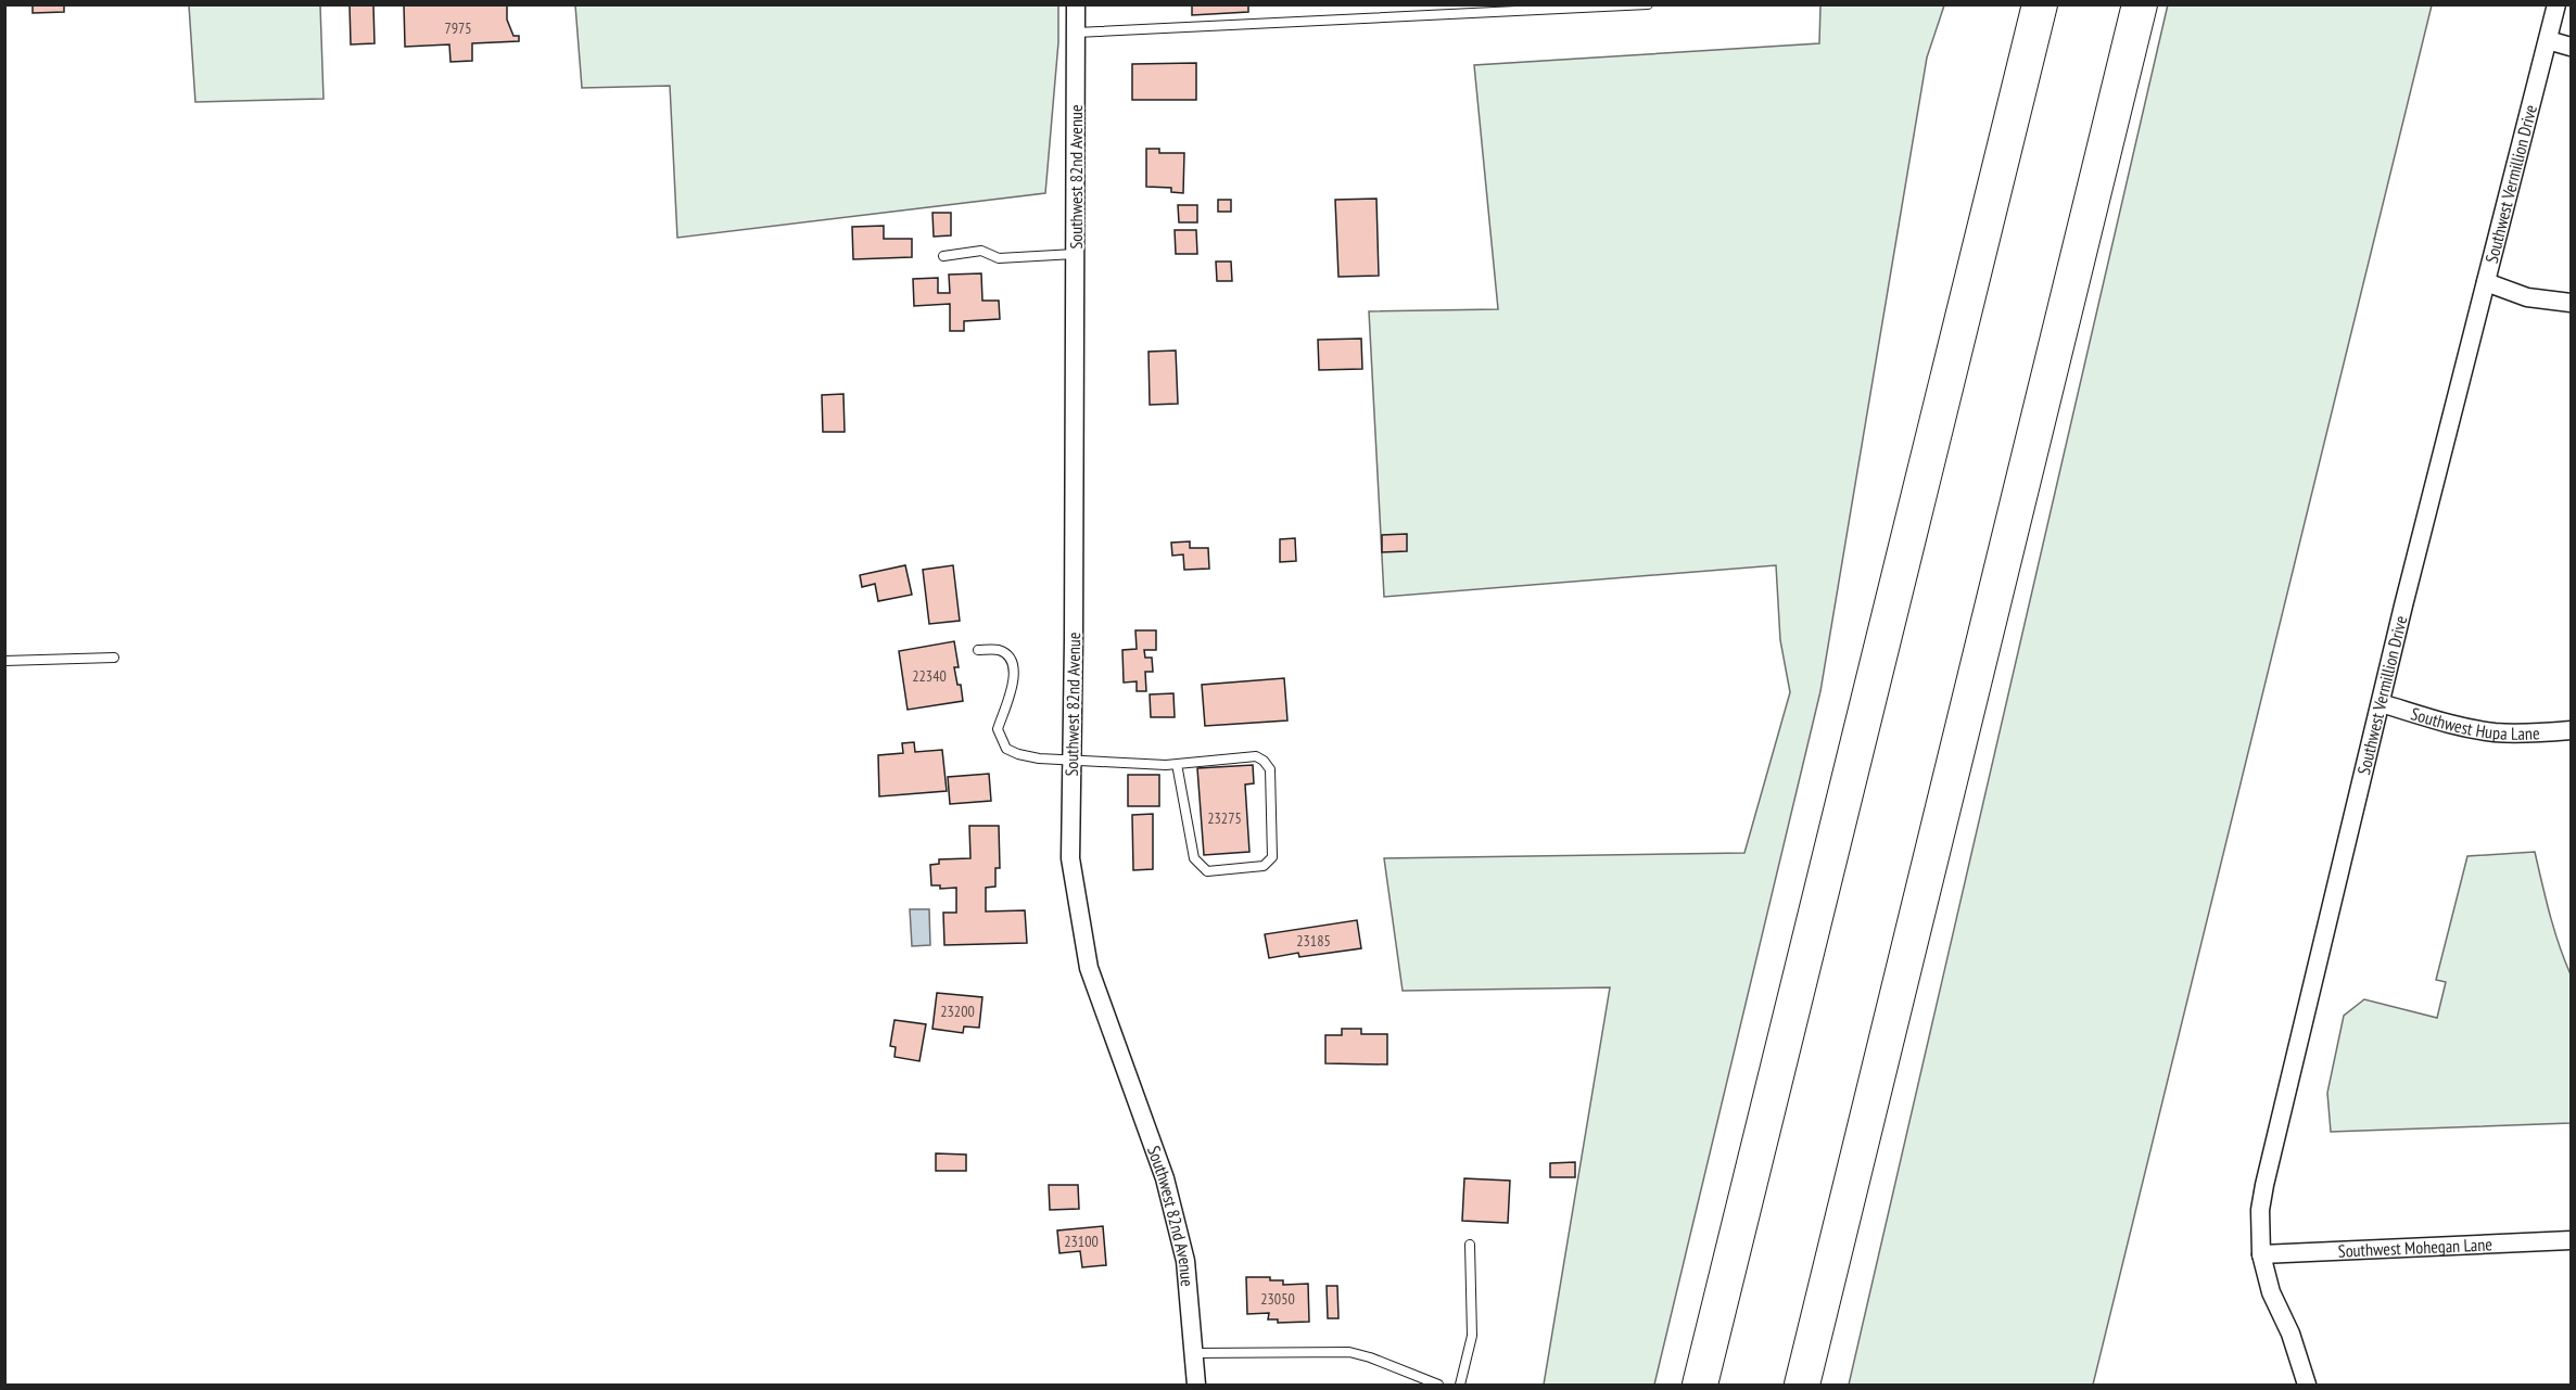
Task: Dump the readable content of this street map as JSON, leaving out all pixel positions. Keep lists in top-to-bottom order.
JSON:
{
  "streets": {
    "street": [
      "Southwest 82nd Avenue",
      "Southwest Vermillion Drive",
      "Southwest Hupa Lane",
      "Southwest Mohegan Lane"
    ]
  },
  "crossings": [
    ["Southwest Vermillion Drive", "Southwest Hupa Lane"],
    ["Southwest Vermillion Drive", "Southwest Mohegan Lane"]
  ],
  "house_numbers": [
    "7975",
    "22340",
    "23275",
    "23185",
    "23200",
    "23100",
    "23050"
  ]
}
